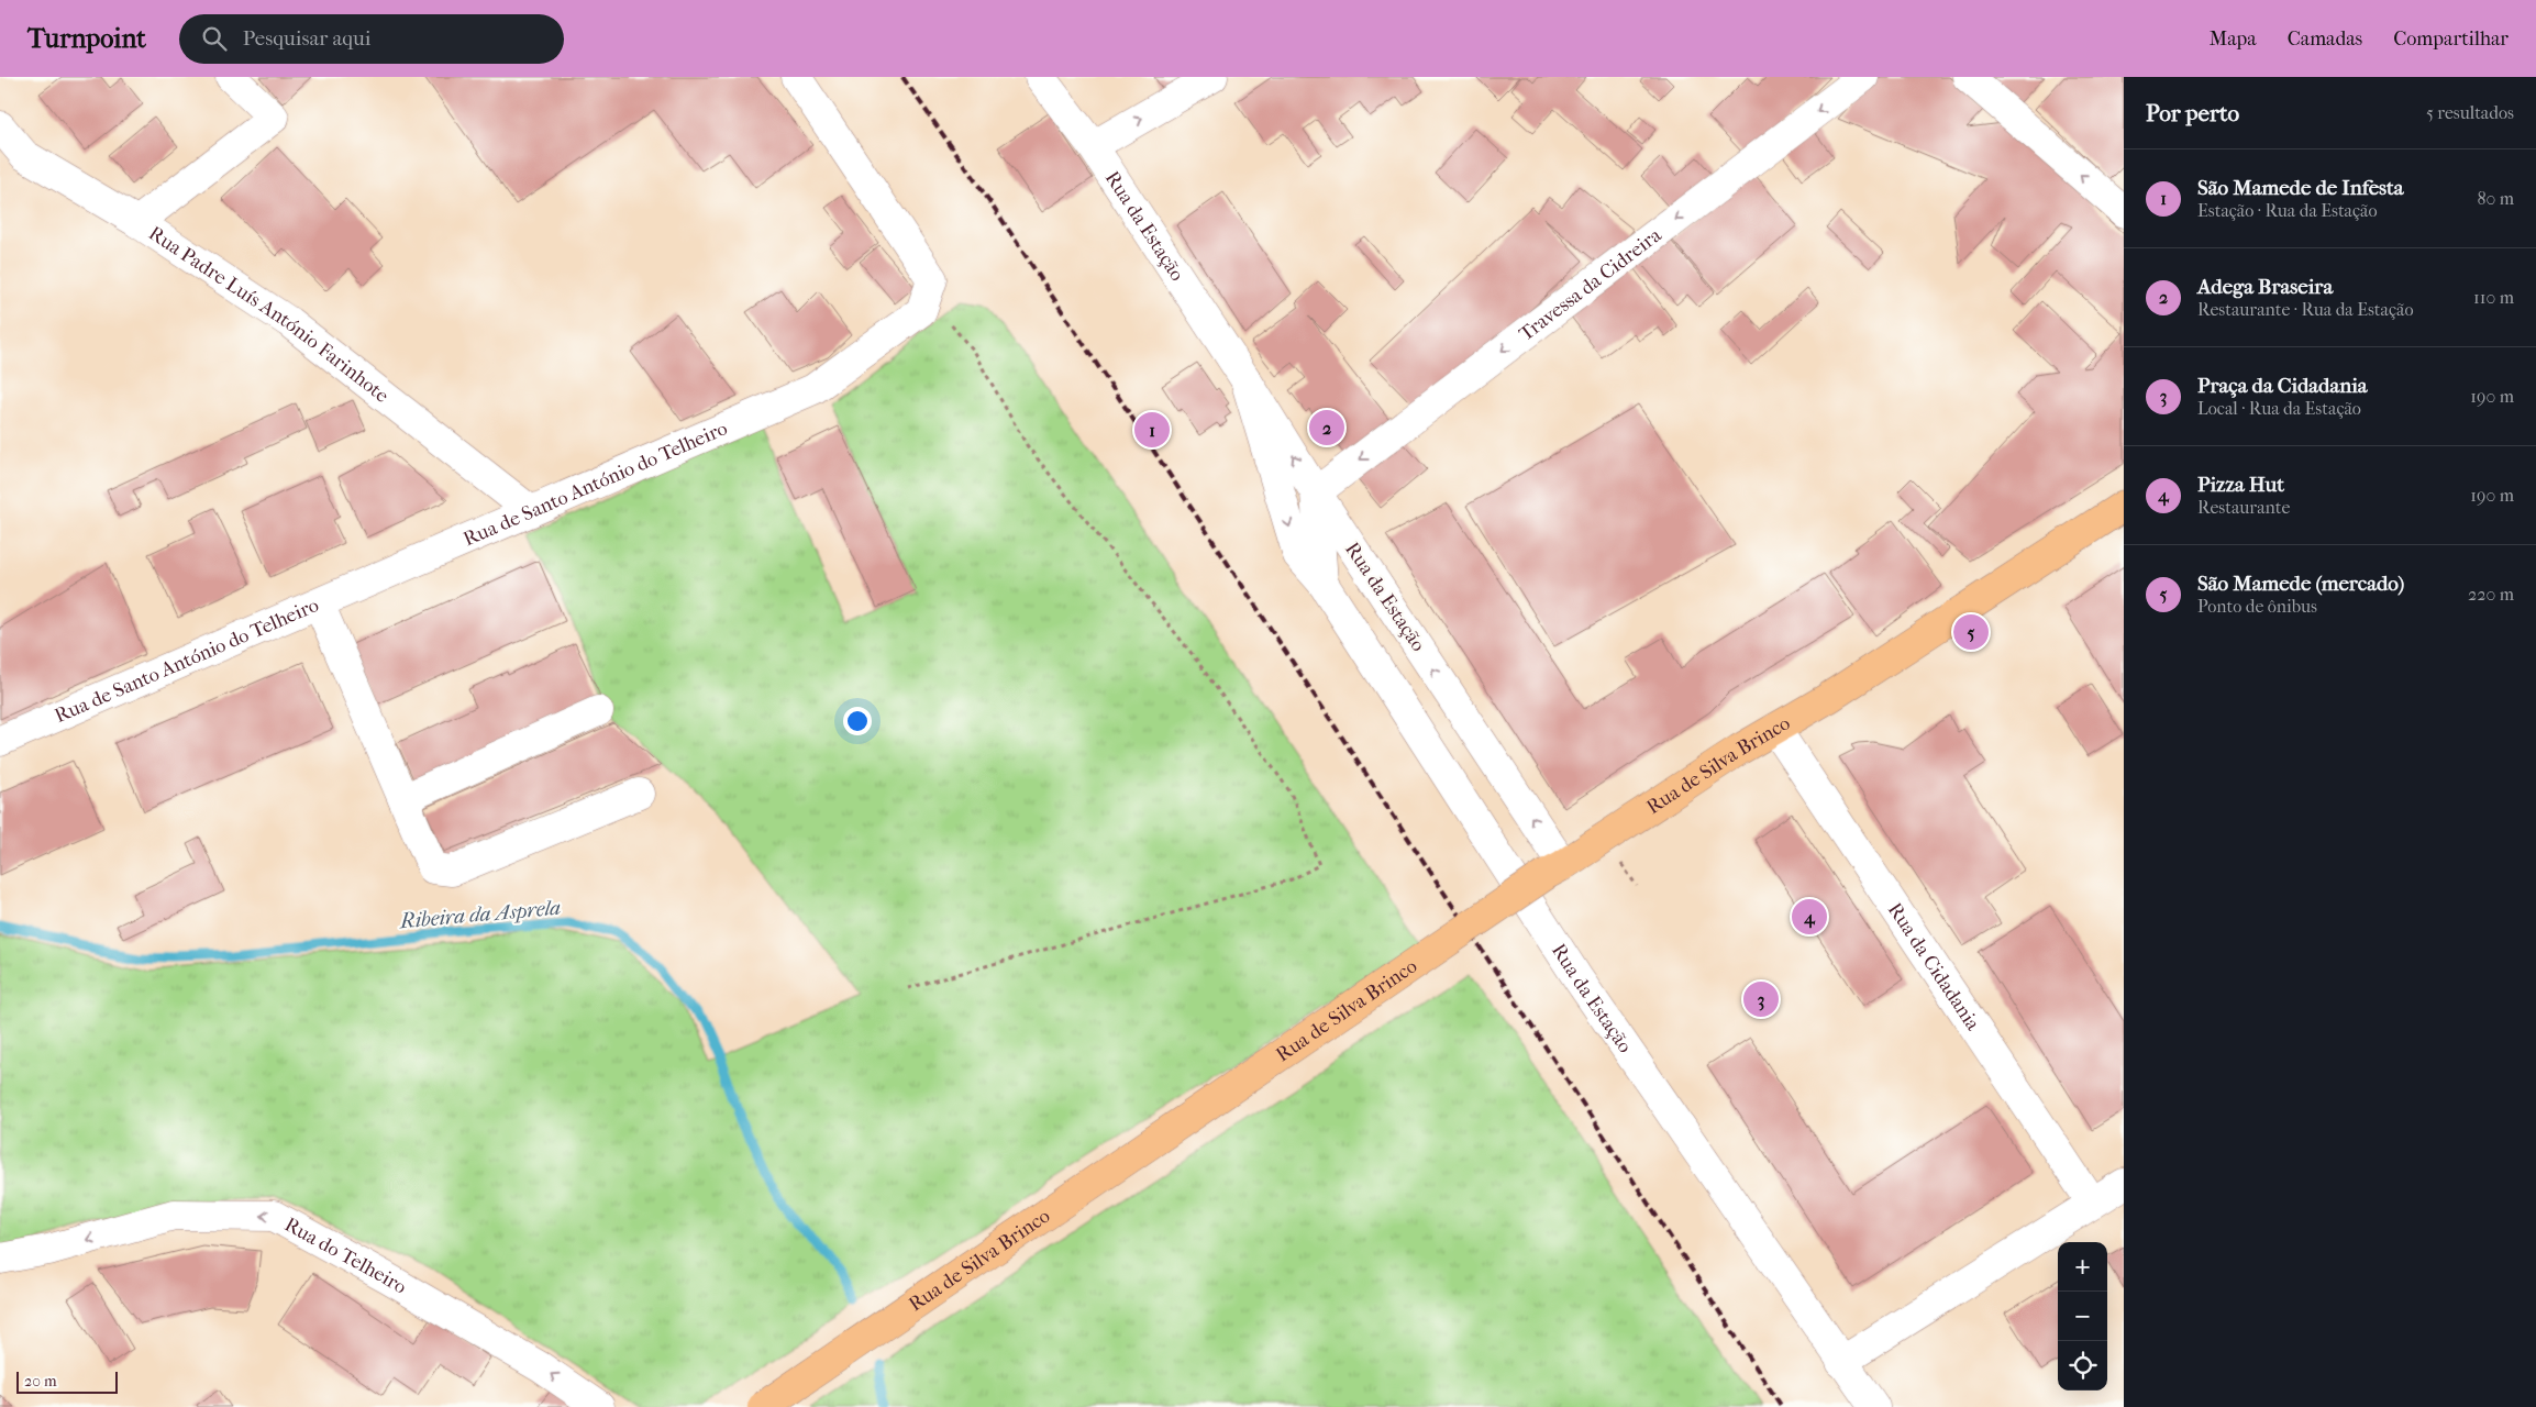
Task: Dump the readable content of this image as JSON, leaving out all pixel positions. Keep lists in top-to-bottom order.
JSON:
{
  "streets": {
    "main road": ["Rua de Silva Brinco"],
    "street": [
      "Rua da Estação",
      "Travessa da Cidreira",
      "Rua Padre Luís António Farinhote",
      "Rua de Santo António do Telheiro",
      "Rua da Cidadania",
      "Rua do Telheiro"
    ]
  },
  "crossings": [
    ["Rua da Estação", "Travessa da Cidreira"],
    ["Rua da Estação", "Rua de Silva Brinco"],
    ["Rua Padre Luís António Farinhote", "Rua de Santo António do Telheiro"],
    ["Rua de Silva Brinco", "Rua da Cidadania"]
  ],
  "one_way": ["Travessa da Cidreira", "Rua do Telheiro"],
  "water": ["Ribeira da Asprela"],
  "scale_bar": "20 m",
  "page": {
    "header": "Turnpoint",
    "search": "Pesquisar aqui",
    "nav": ["Mapa", "Camadas", "Compartilhar"],
    "heading": ["Por perto", "5 resultados"],
    "list": [
      {
        "mark": "1",
        "name": "São Mamede de Infesta",
        "note": "Estação · Rua da Estação",
        "value": "80 m"
      },
      {
        "mark": "2",
        "name": "Adega Braseira",
        "note": "Restaurante · Rua da Estação",
        "value": "110 m"
      },
      {
        "mark": "3",
        "name": "Praça da Cidadania",
        "note": "Local · Rua da Estação",
        "value": "190 m"
      },
      {
        "mark": "4",
        "name": "Pizza Hut",
        "note": "Restaurante",
        "value": "190 m"
      },
      {
        "mark": "5",
        "name": "São Mamede (mercado)",
        "note": "Ponto de ônibus",
        "value": "220 m"
      }
    ],
    "pins": [
      "2",
      "1",
      "5",
      "4",
      "3"
    ],
    "map_buttons": ["+", "−"],
    "scale": "20 m"
  }
}
